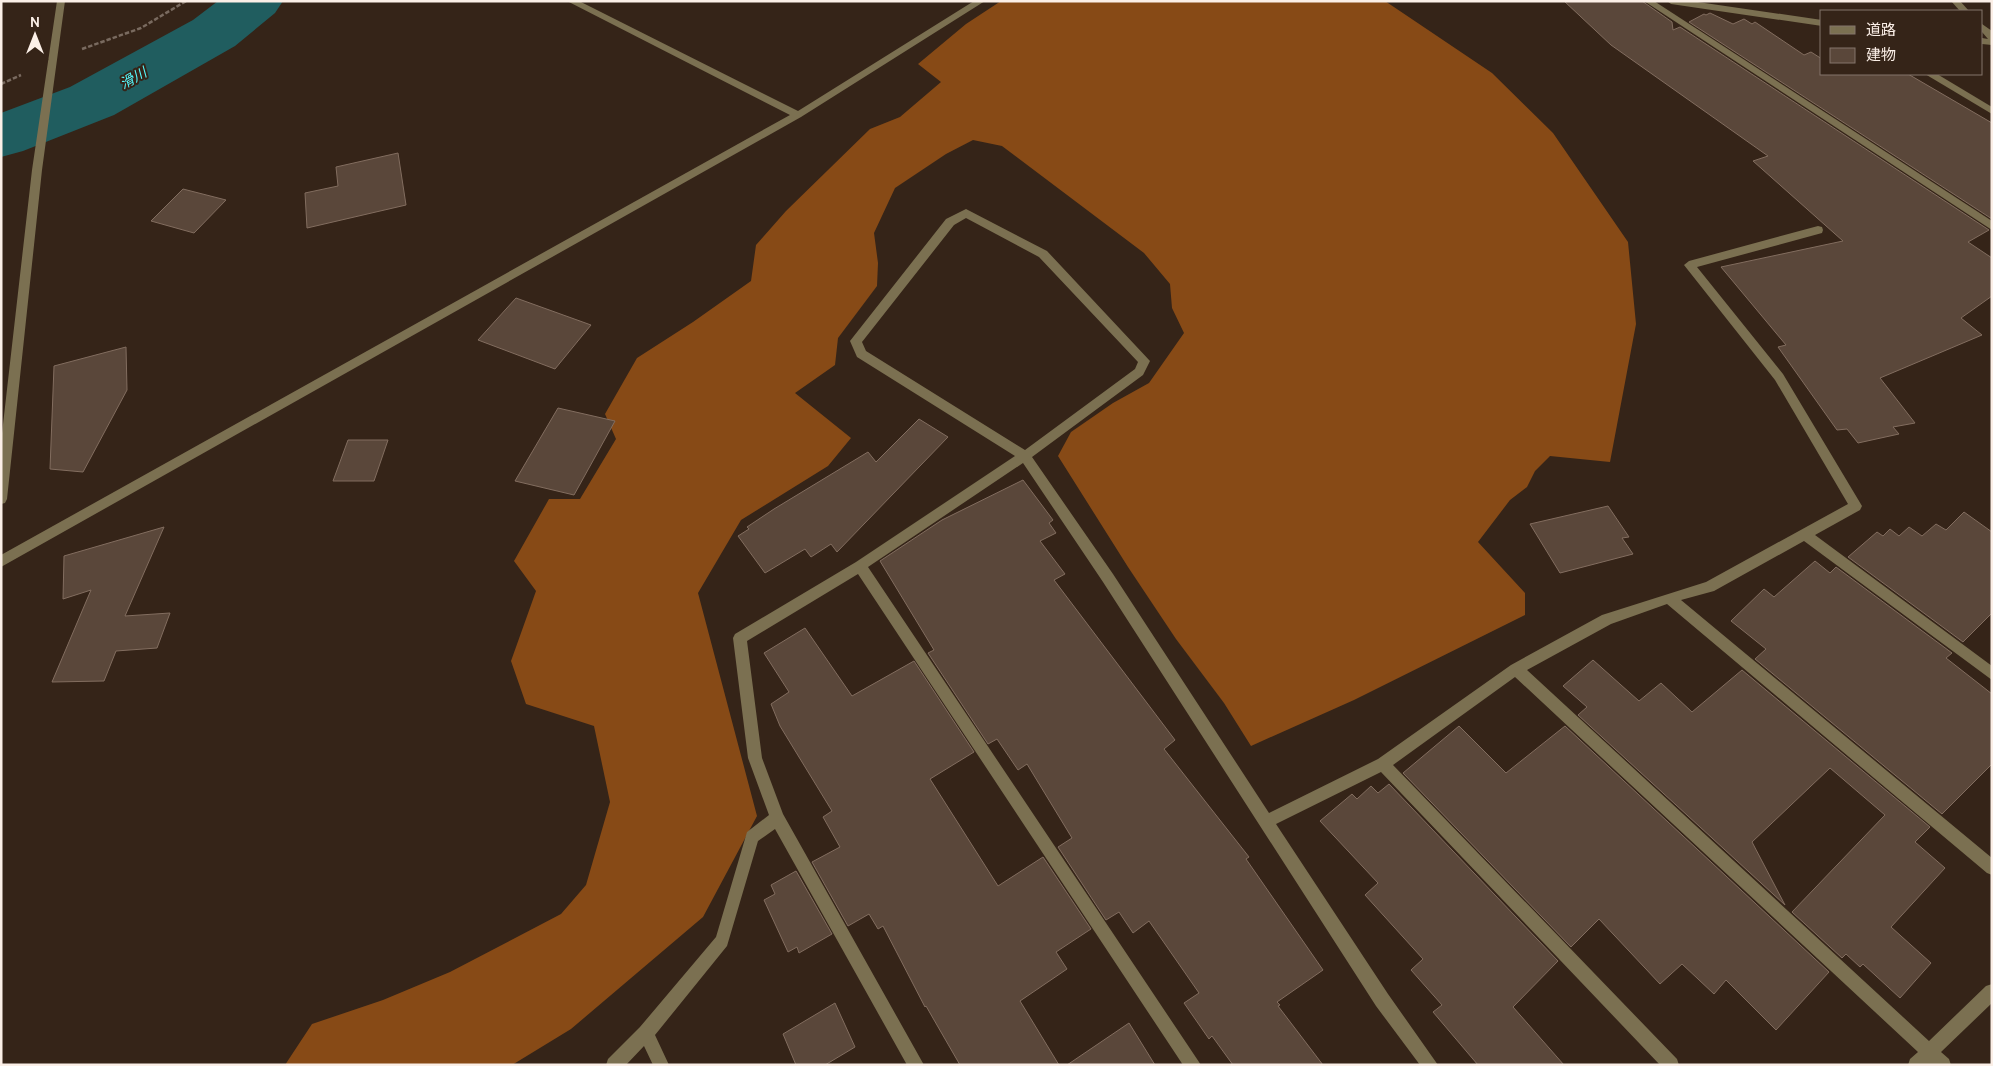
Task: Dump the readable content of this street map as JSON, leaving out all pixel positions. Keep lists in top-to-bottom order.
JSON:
{
  "water": ["滑川"],
  "legend": ["道路", "建物"],
  "north": "top"
}
